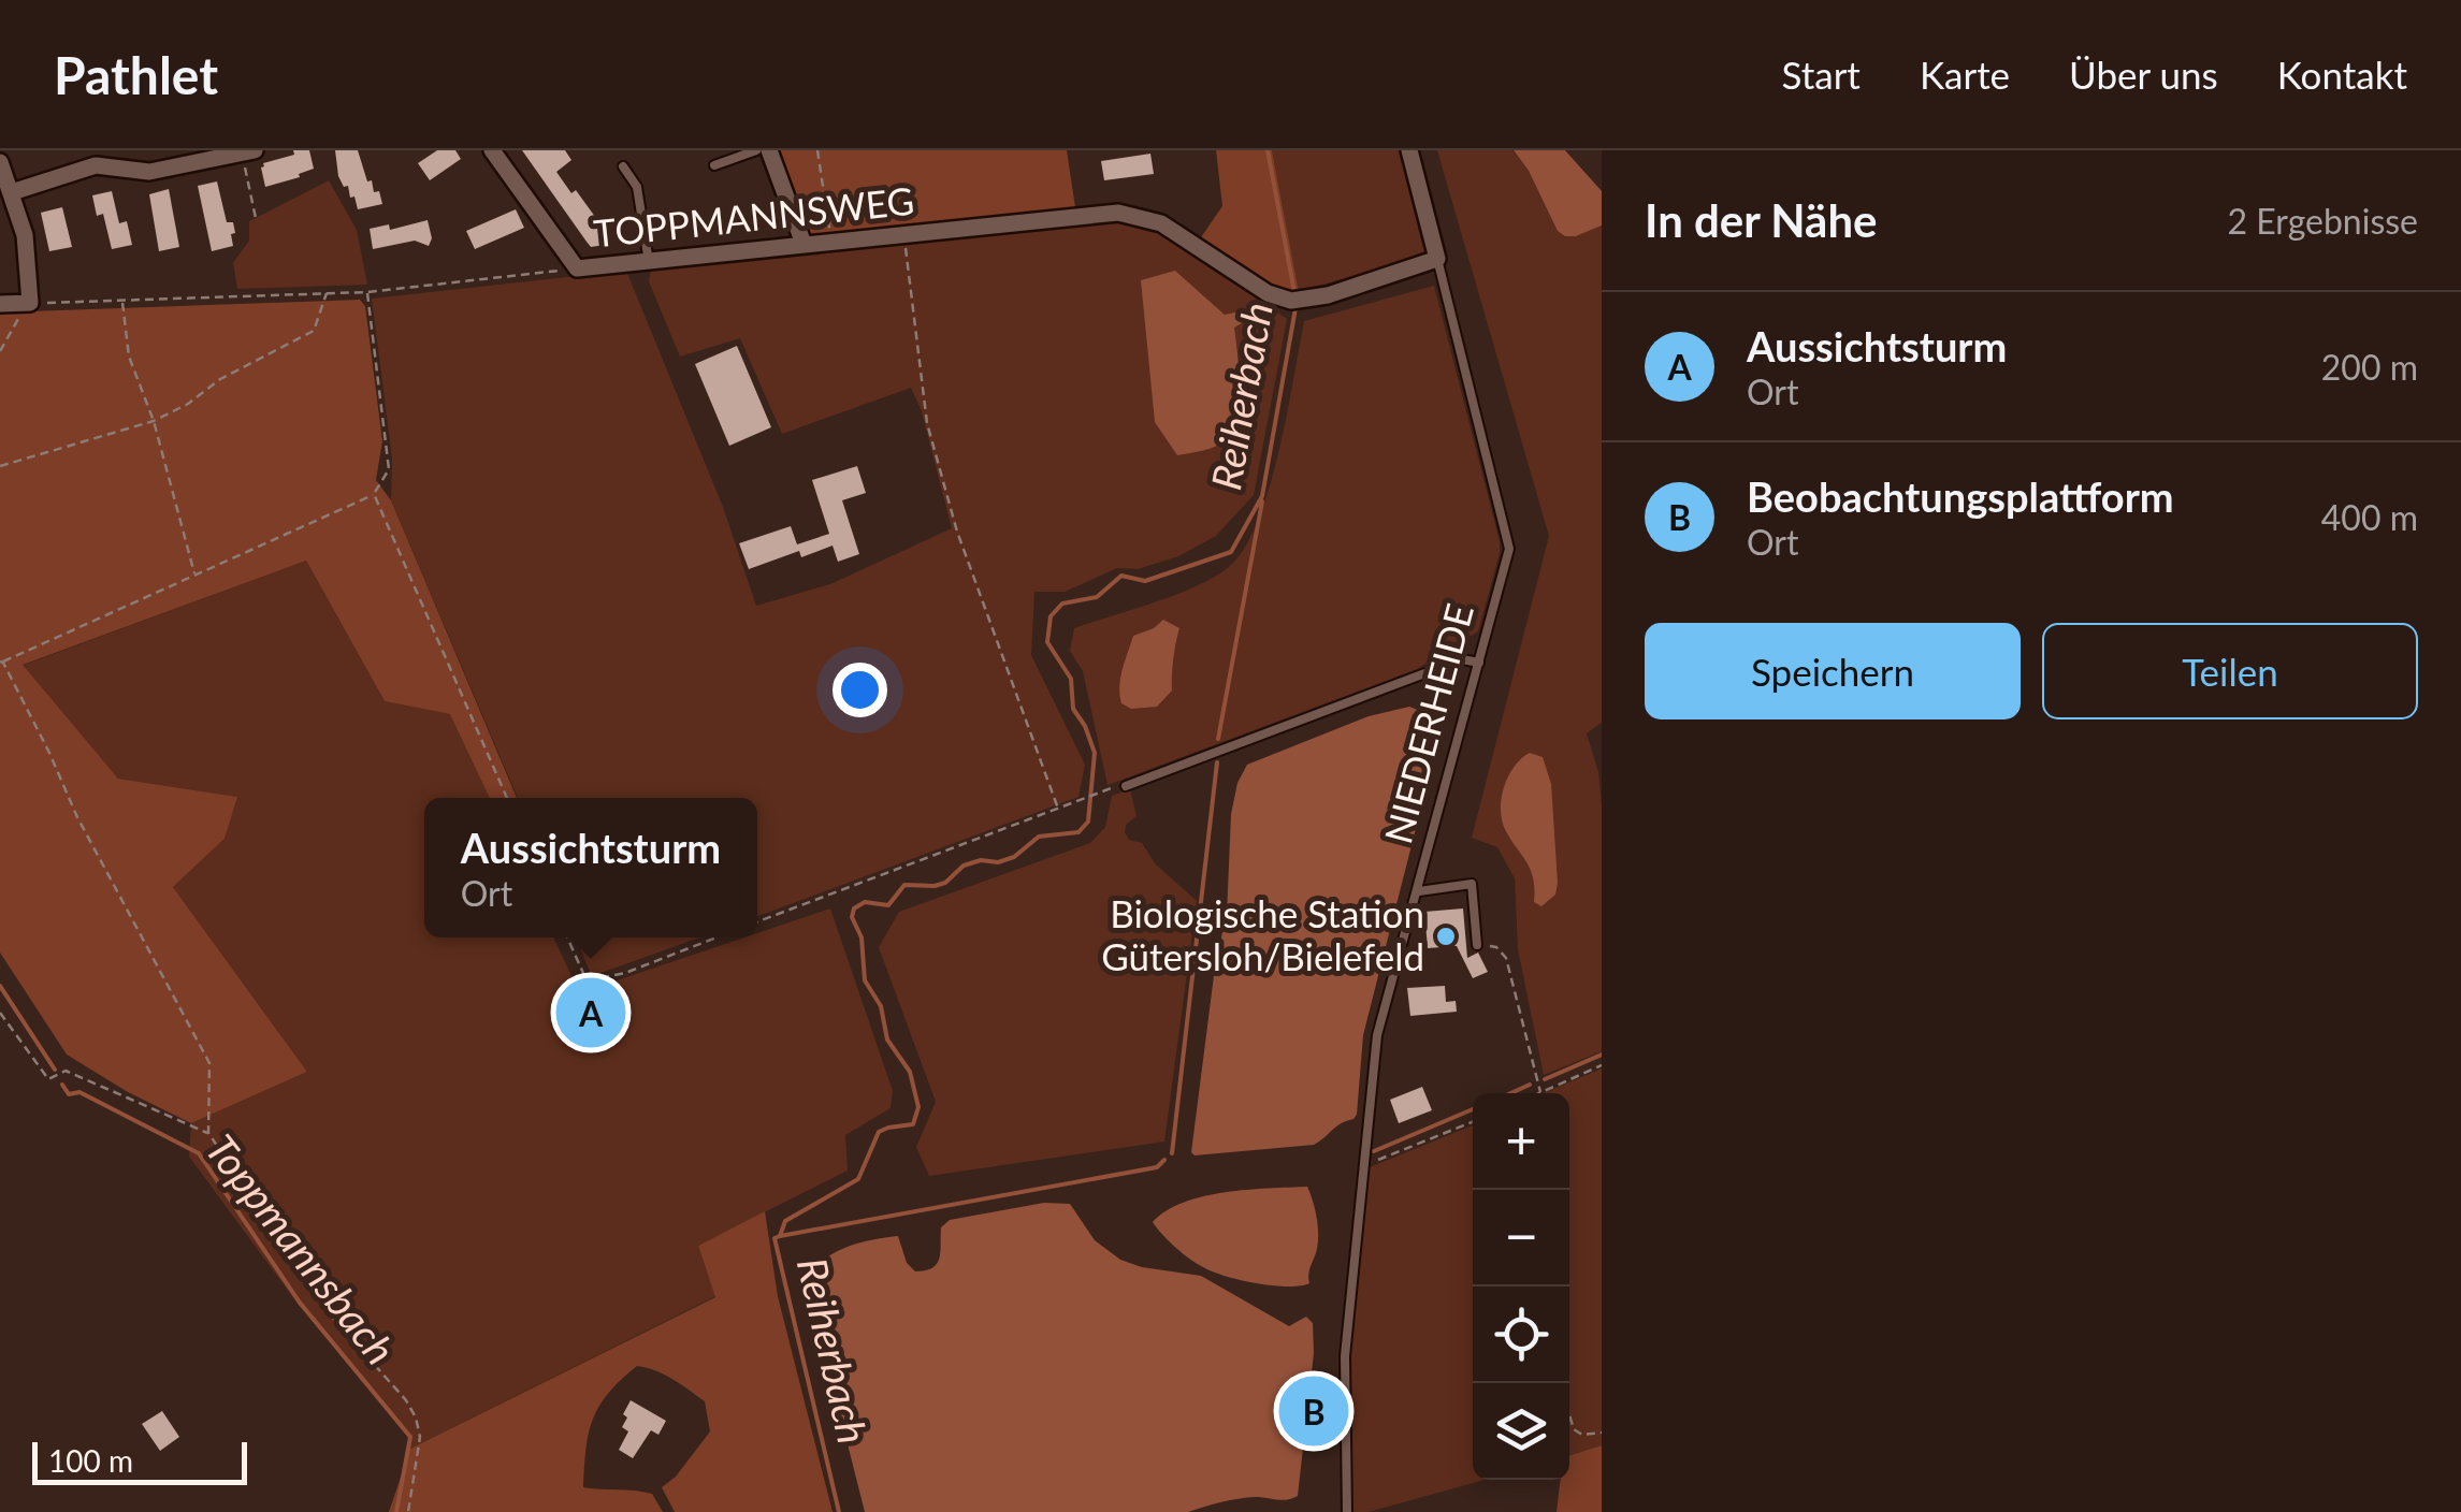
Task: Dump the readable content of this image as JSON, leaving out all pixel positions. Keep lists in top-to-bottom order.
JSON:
{
  "streets": {
    "street": ["TOPPMANNSWEG", "NIEDERHEIDE"]
  },
  "crossings": [
    ["TOPPMANNSWEG", "NIEDERHEIDE"]
  ],
  "water": ["Reiherbach", "Toppmannsbach"],
  "places": ["Biologische Station Gütersloh/Bielefeld"],
  "scale_bar": "100 m",
  "page": {
    "header": "Pathlet",
    "nav": [
      "Start",
      "Karte",
      "Über uns",
      "Kontakt"
    ],
    "heading": ["In der Nähe", "2 Ergebnisse"],
    "list": [
      {
        "mark": "A",
        "name": "Aussichtsturm",
        "note": "Ort",
        "value": "200 m"
      },
      {
        "mark": "B",
        "name": "Beobachtungsplattform",
        "note": "Ort",
        "value": "400 m"
      }
    ],
    "buttons": ["Speichern", "Teilen"],
    "popup": ["Aussichtsturm", "Ort"],
    "pins": ["A", "B"],
    "map_buttons": ["+", "−"],
    "scale": "100 m"
  }
}
